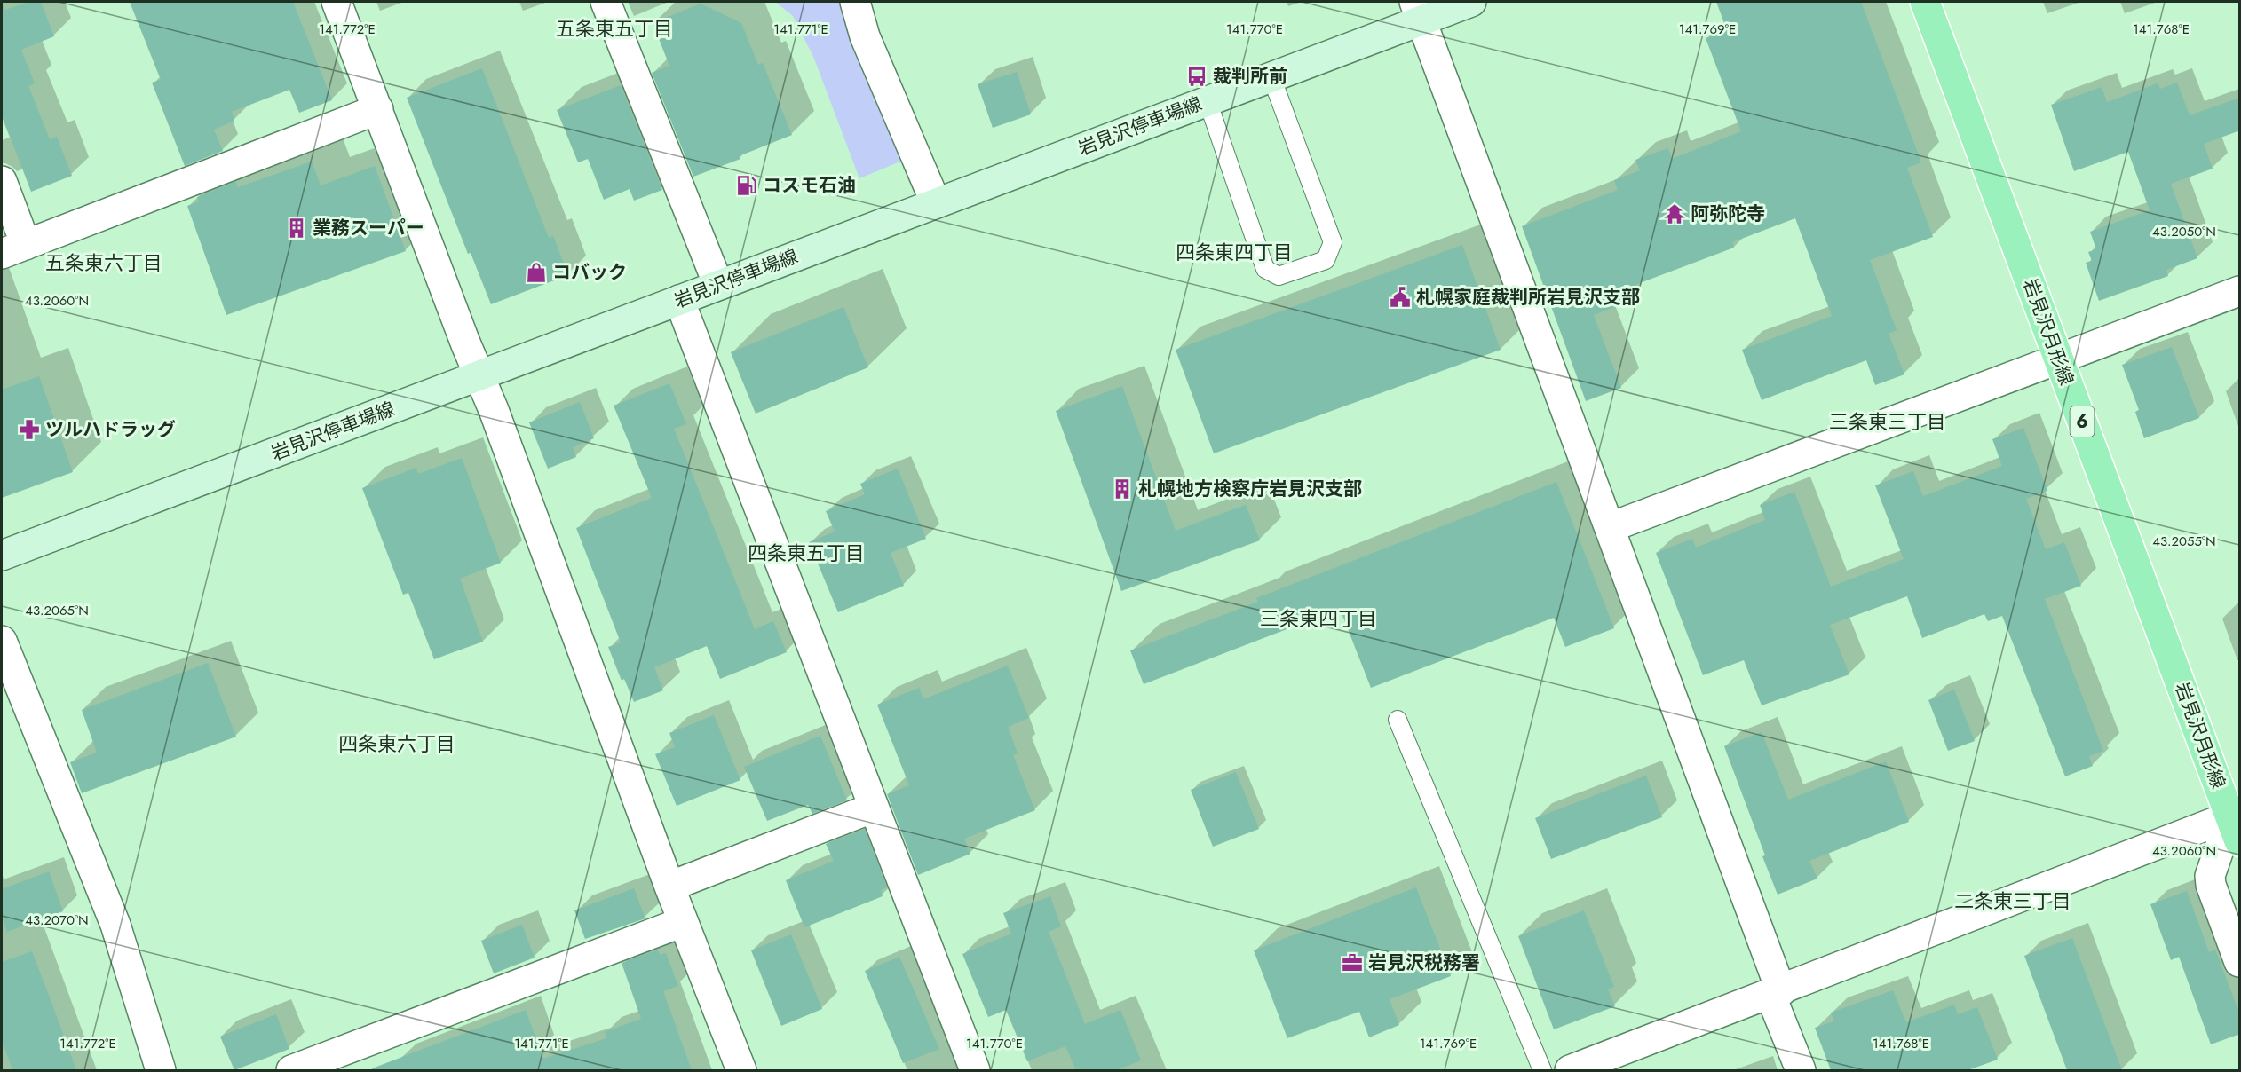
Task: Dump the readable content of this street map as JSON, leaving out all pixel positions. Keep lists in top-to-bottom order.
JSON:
{
  "streets": {
    "main road": ["岩見沢停車場線", "岩見沢月形線", "6"]
  },
  "districts": [
    "五条東五丁目",
    "四条東四丁目",
    "五条東六丁目",
    "三条東三丁目",
    "四条東五丁目",
    "三条東四丁目",
    "四条東六丁目",
    "二条東三丁目"
  ],
  "places": {
    "bus stop": ["裁判所前"],
    "fuel station": ["コスモ石油"],
    "temple": ["阿弥陀寺"],
    "building": ["業務スーパー", "札幌地方検察庁岩見沢支部"],
    "shop": ["コバック"],
    "public building": ["札幌家庭裁判所岩見沢支部"],
    "pharmacy": ["ツルハドラッグ"],
    "office": ["岩見沢税務署"]
  },
  "coordinates": [
    "141.772°E",
    "141.771°E",
    "141.770°E",
    "141.769°E",
    "141.768°E",
    "43.2050°N",
    "43.2060°N",
    "43.2055°N",
    "43.2065°N",
    "43.2070°N"
  ]
}
